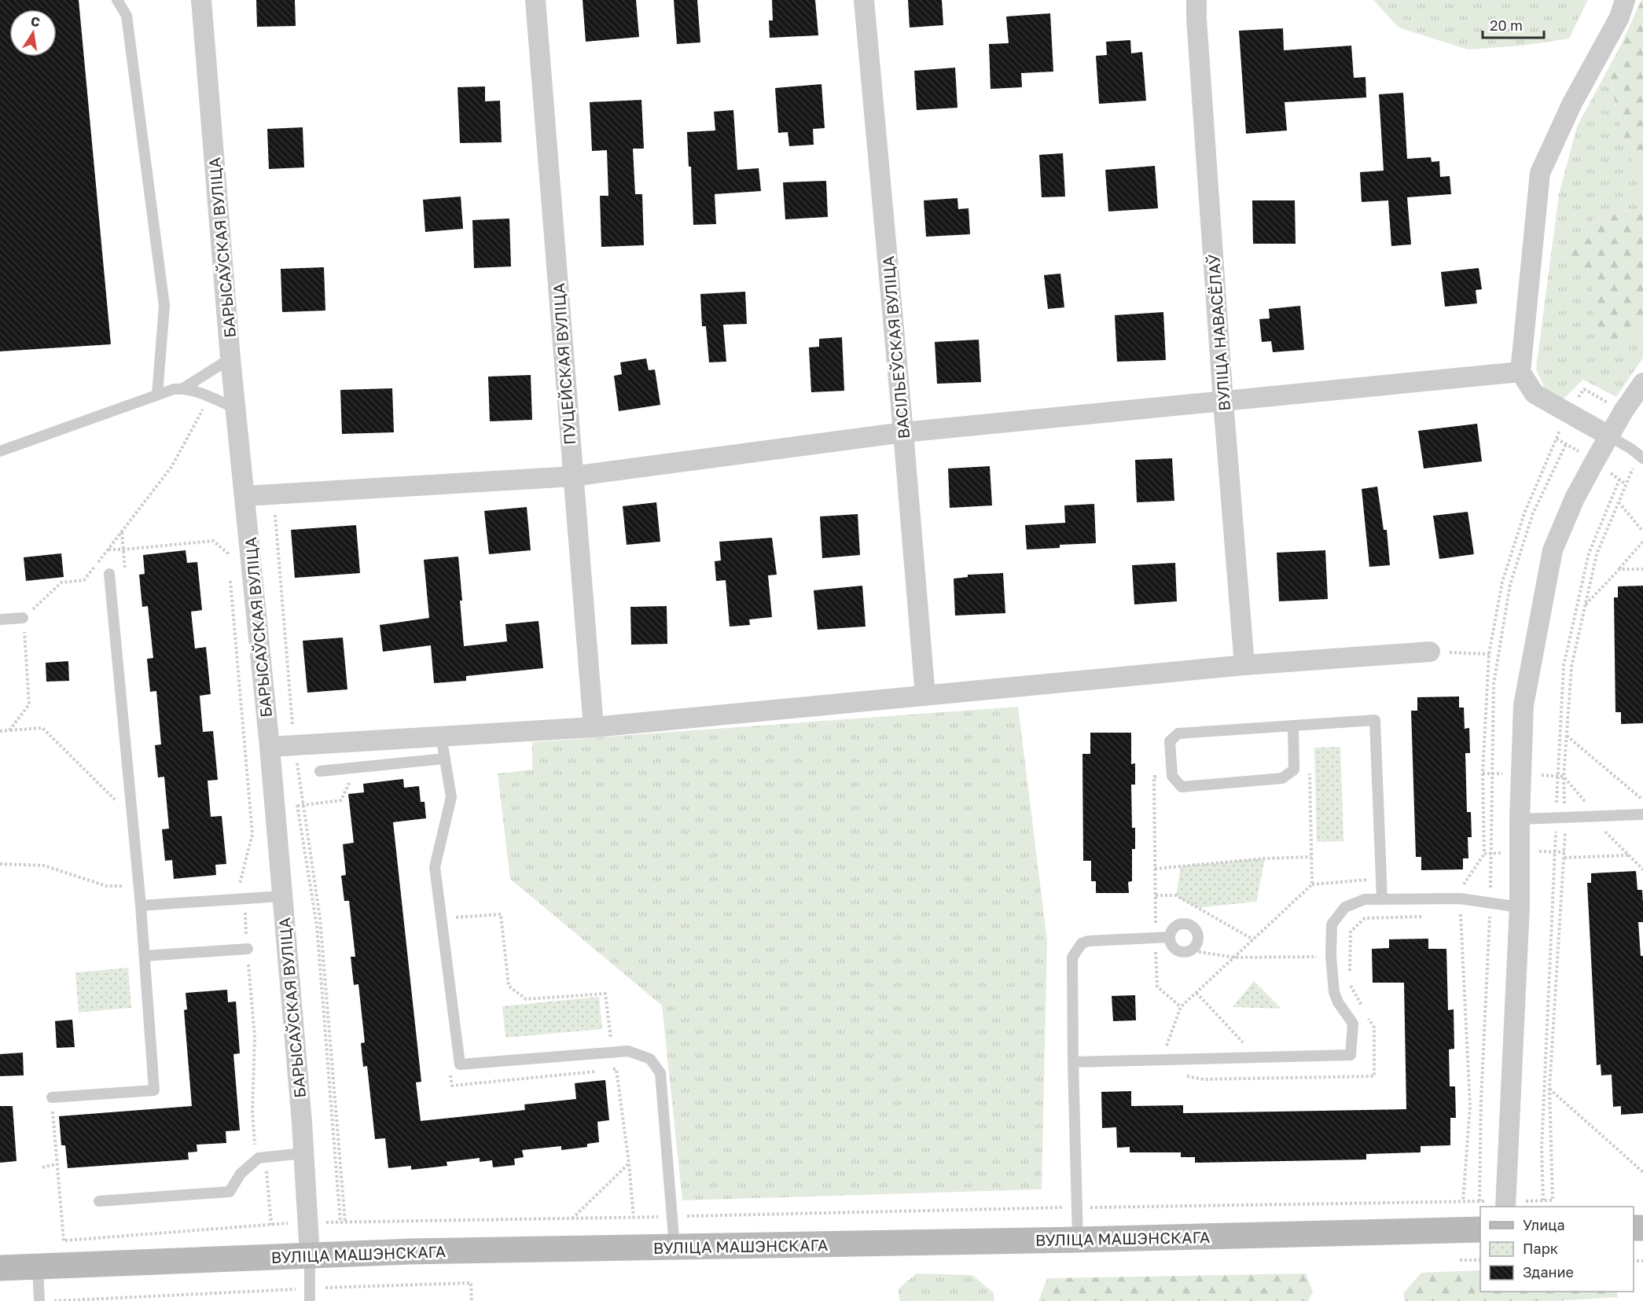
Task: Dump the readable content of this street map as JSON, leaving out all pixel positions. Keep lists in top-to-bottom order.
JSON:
{
  "streets": {
    "main road": ["ВУЛІЦА МАШЭНСКАГА"],
    "street": [
      "БАРЫСАЎСКАЯ ВУЛІЦА",
      "ВУЛІЦА НАВАСЁЛАЎ",
      "ВАСІЛЬЕЎСКАЯ ВУЛІЦА",
      "ПУЦЕЙСКАЯ ВУЛІЦА"
    ]
  },
  "crossings": [
    ["БАРЫСАЎСКАЯ ВУЛІЦА", "ВУЛІЦА МАШЭНСКАГА"]
  ],
  "legend": ["Улица", "Парк", "Здание"],
  "scale_bar": "20 m",
  "north": "top"
}
